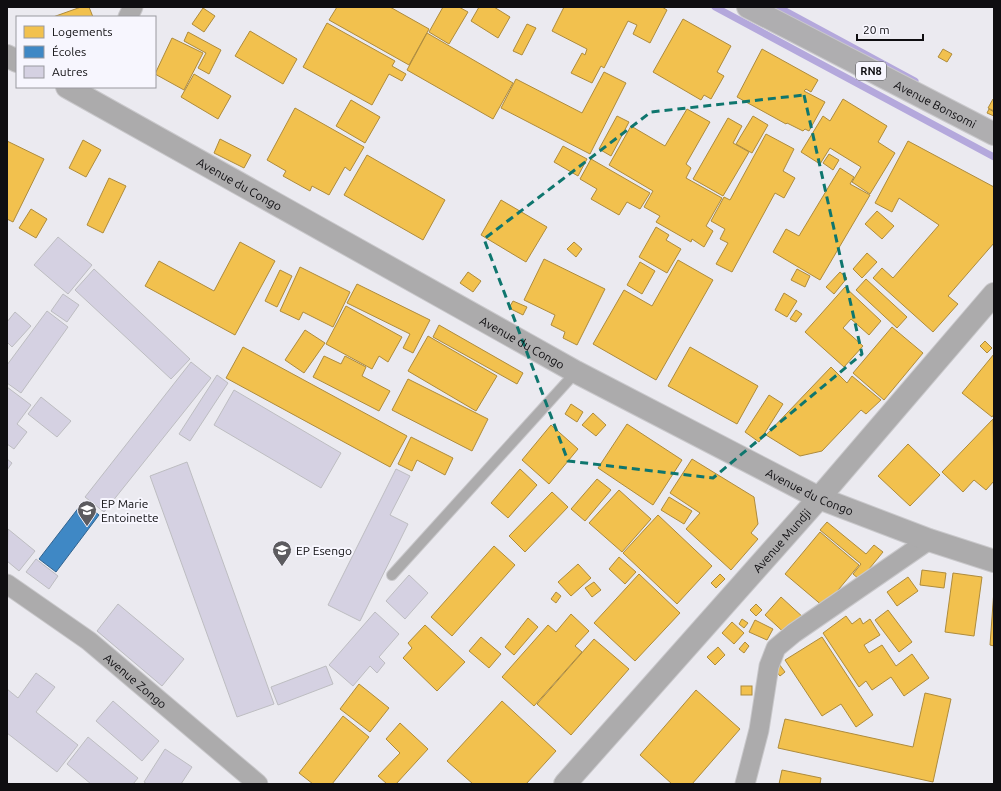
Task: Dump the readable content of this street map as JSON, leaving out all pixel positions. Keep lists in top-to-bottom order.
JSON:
{
  "streets": {
    "main road": ["RN8", "Avenue Bonsomi"],
    "street": ["Avenue du Congo", "Avenue Mundji", "Avenue Zongo"]
  },
  "crossings": [
    ["Avenue du Congo", "Avenue Mundji"]
  ],
  "places": {
    "school or university": ["EP Marie Entoinette", "EP Esengo"]
  },
  "legend": ["Logements", "Écoles", "Autres"],
  "scale_bar": "20 m"
}
